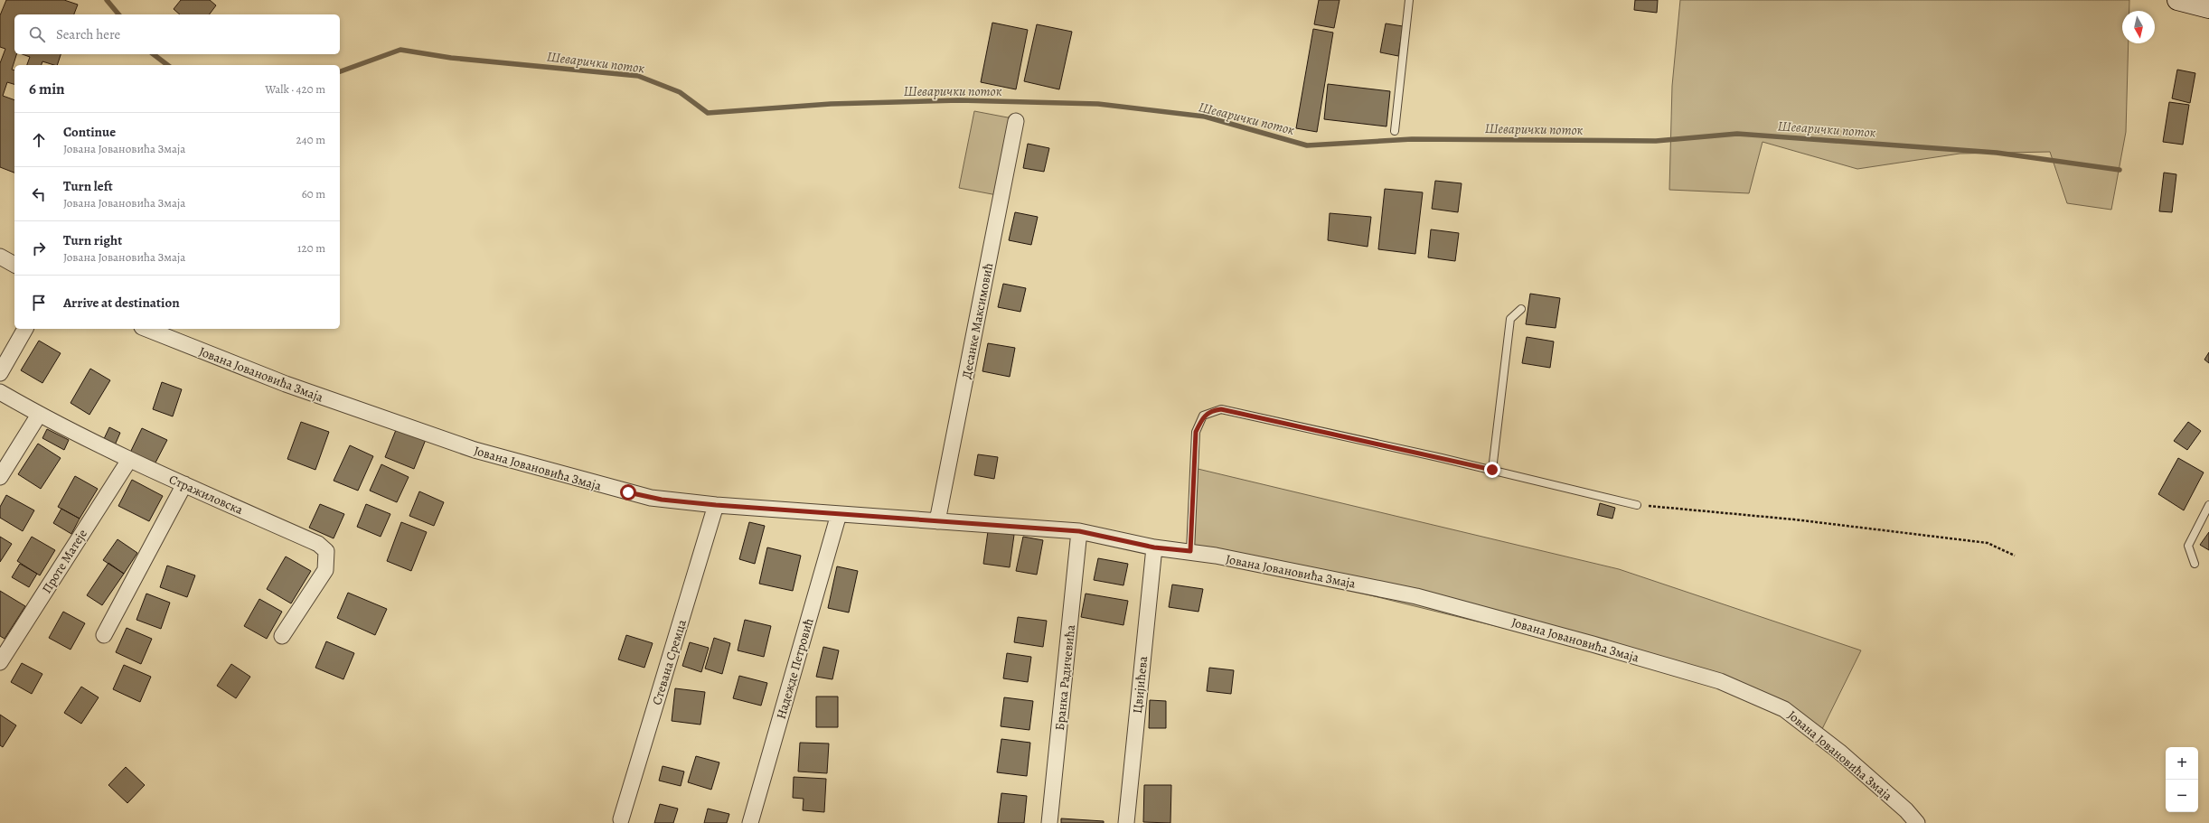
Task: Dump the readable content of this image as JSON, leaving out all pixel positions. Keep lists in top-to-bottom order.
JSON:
{
  "streets": {
    "street": [
      "Десанке Максимовић",
      "Јована Јовановића Змаја",
      "Стражиловска",
      "Проте Матеје",
      "Стевана Сремца",
      "Надежде Петровић",
      "Бранка Радичевића",
      "Цвијићева"
    ]
  },
  "crossings": [
    ["Десанке Максимовић", "Јована Јовановића Змаја"],
    ["Јована Јовановића Змаја", "Стевана Сремца"],
    ["Јована Јовановића Змаја", "Надежде Петровић"],
    ["Јована Јовановића Змаја", "Бранка Радичевића"],
    ["Јована Јовановића Змаја", "Цвијићева"],
    ["Стражиловска", "Проте Матеје"]
  ],
  "water": ["Шеварички поток"],
  "north": "bottom",
  "page": {
    "search": "Search here",
    "heading": ["6 min", "Walk · 420 m"],
    "list": [
      ["Continue", "Јована Јовановића Змаја", "240 m"],
      ["Turn left", "Јована Јовановића Змаја", "60 m"],
      ["Turn right", "Јована Јовановића Змаја", "120 m"],
      "Arrive at destination"
    ],
    "map_buttons": ["+", "−"]
  }
}
